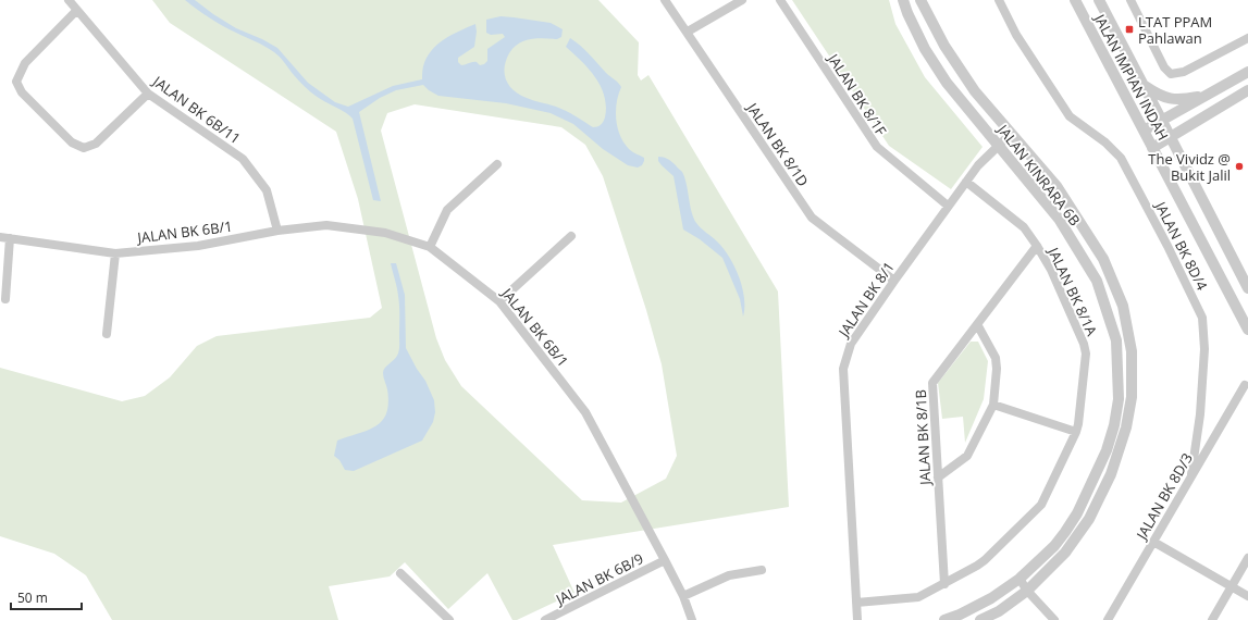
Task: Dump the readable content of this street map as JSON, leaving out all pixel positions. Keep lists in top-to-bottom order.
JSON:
{
  "streets": {
    "street": [
      "JALAN IMPIAN INDAH",
      "JALAN BK 8/1F",
      "JALAN BK 6B/11",
      "JALAN BK 8/1D",
      "JALAN KINRARA 6B",
      "JALAN BK 6B/1",
      "JALAN BK 8D/4",
      "JALAN BK 8/1A",
      "JALAN BK 8/1",
      "JALAN BK 8/1B",
      "JALAN BK 8D/3",
      "JALAN BK 6B/9"
    ]
  },
  "crossings": [
    ["JALAN BK 8/1F", "JALAN BK 8/1"],
    ["JALAN BK 6B/11", "JALAN BK 6B/1"],
    ["JALAN BK 8/1D", "JALAN BK 8/1"],
    ["JALAN KINRARA 6B", "JALAN BK 8/1"],
    ["JALAN BK 6B/1", "JALAN BK 6B/9"],
    ["JALAN BK 8D/4", "JALAN BK 8D/3"],
    ["JALAN BK 8/1A", "JALAN BK 8/1"],
    ["JALAN BK 8/1A", "JALAN BK 8/1B"]
  ],
  "places": {
    "transit": ["LTAT PPAM Pahlawan"],
    "other": ["The Vividz @ Bukit Jalil"]
  },
  "scale_bar": "50 m"
}
